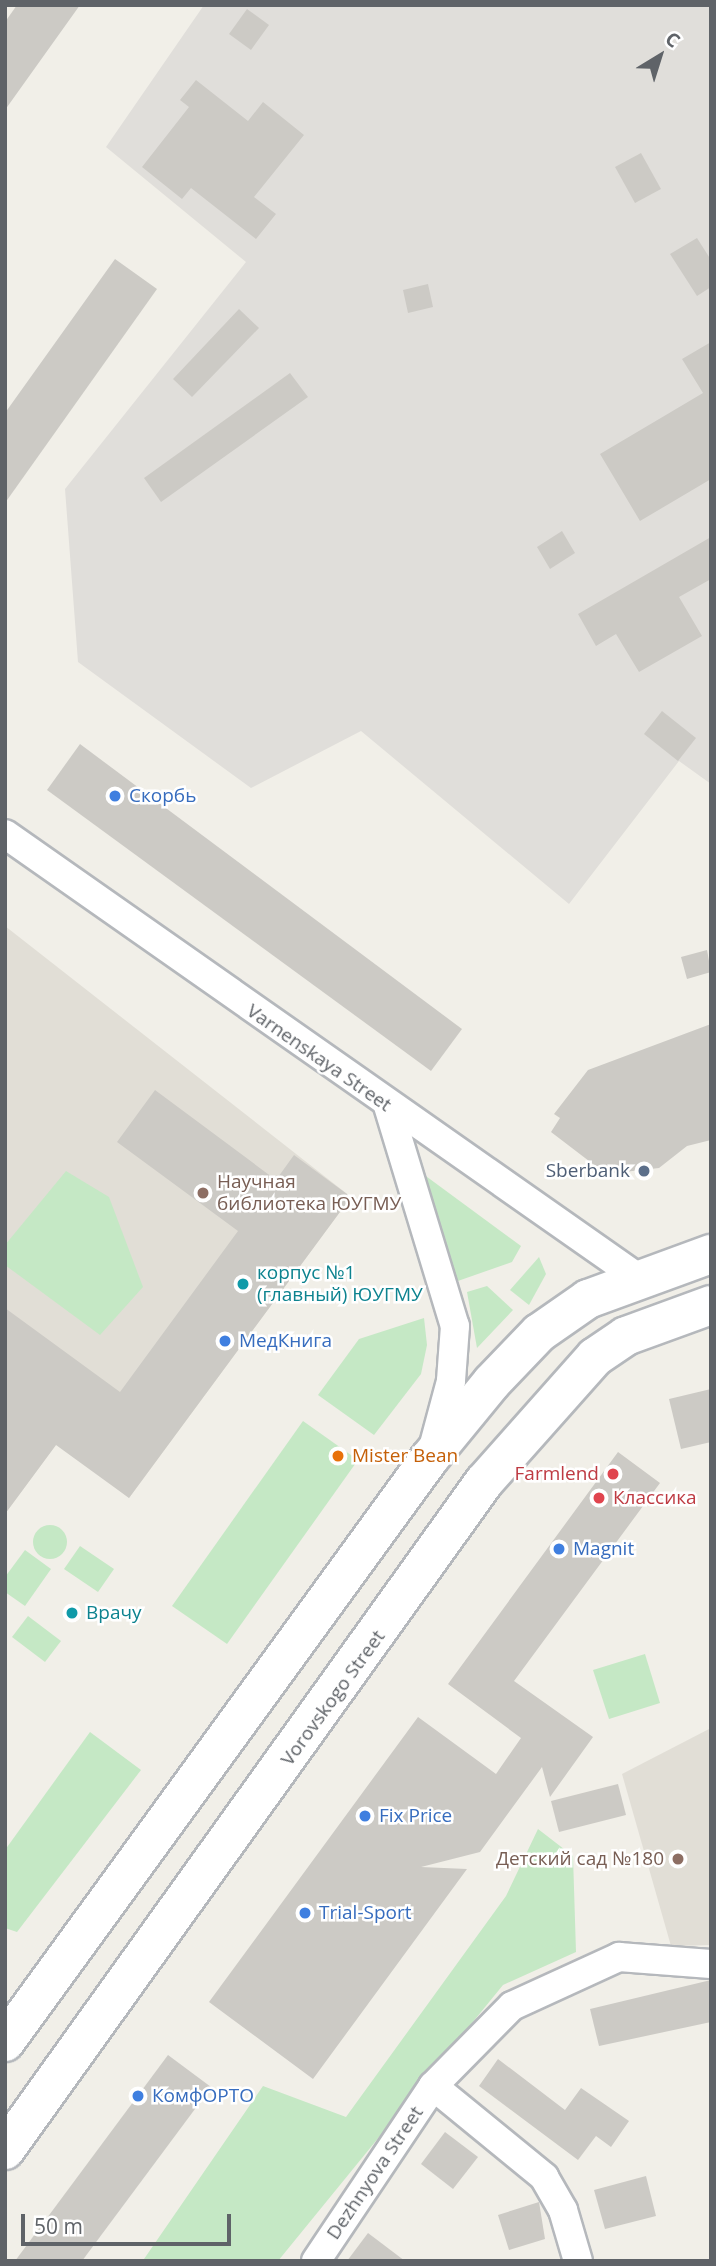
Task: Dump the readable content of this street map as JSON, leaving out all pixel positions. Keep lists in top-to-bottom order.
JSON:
{
  "streets": {
    "main road": ["Vorovskogo Street"],
    "street": ["Varnenskaya Street", "Dezhnyova Street"]
  },
  "places": [
    "Скорбь",
    "Sberbank",
    "Научная библиотека ЮУГМУ",
    "корпус №1 (главный) ЮУГМУ",
    "МедКнига",
    "Mister Bean",
    "Farmlend",
    "Классика",
    "Magnit",
    "Врачу",
    "Fix Price",
    "Детский сад №180",
    "Trial-Sport",
    "КомфОРТО"
  ],
  "scale_bar": "50 m",
  "north": "top right"
}
